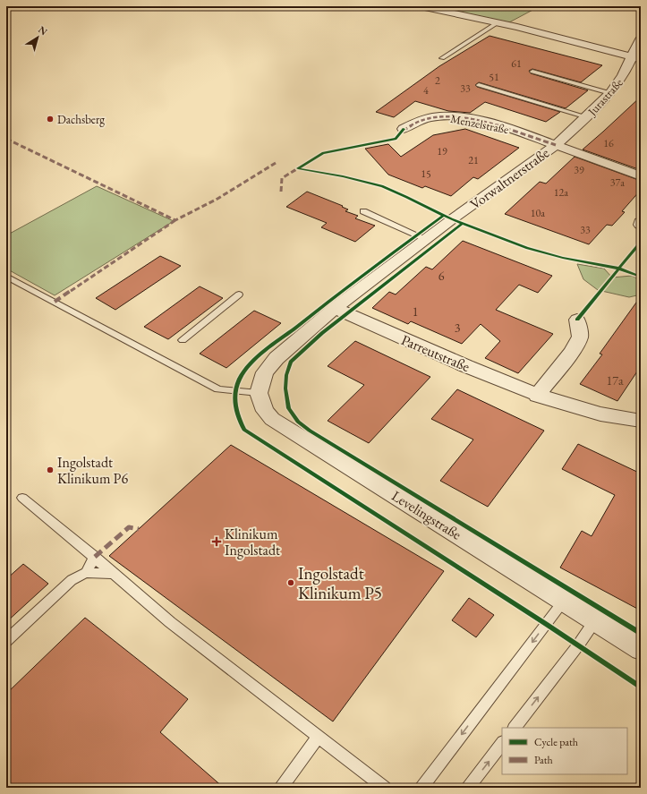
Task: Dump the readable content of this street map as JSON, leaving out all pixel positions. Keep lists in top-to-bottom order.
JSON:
{
  "streets": {
    "street": [
      "Jurastraße",
      "Menzelstraße",
      "Vorwaltnerstraße",
      "Parreutstraße",
      "Levelingstraße"
    ]
  },
  "crossings": [
    ["Jurastraße", "Menzelstraße"],
    ["Jurastraße", "Vorwaltnerstraße"],
    ["Menzelstraße", "Vorwaltnerstraße"],
    ["Vorwaltnerstraße", "Parreutstraße"],
    ["Vorwaltnerstraße", "Levelingstraße"]
  ],
  "places": {
    "other": ["Dachsberg", "Ingolstadt Klinikum P6", "Ingolstadt Klinikum P5"],
    "health": ["Klinikum Ingolstadt"]
  },
  "house_numbers": [
    "61",
    "51",
    "2",
    "33",
    "4",
    "16",
    "19",
    "21",
    "39",
    "15",
    "37a",
    "12a",
    "10a",
    "33",
    "6",
    "1",
    "3",
    "17a"
  ],
  "legend": ["Cycle path", "Path"],
  "north": "top right"
}
